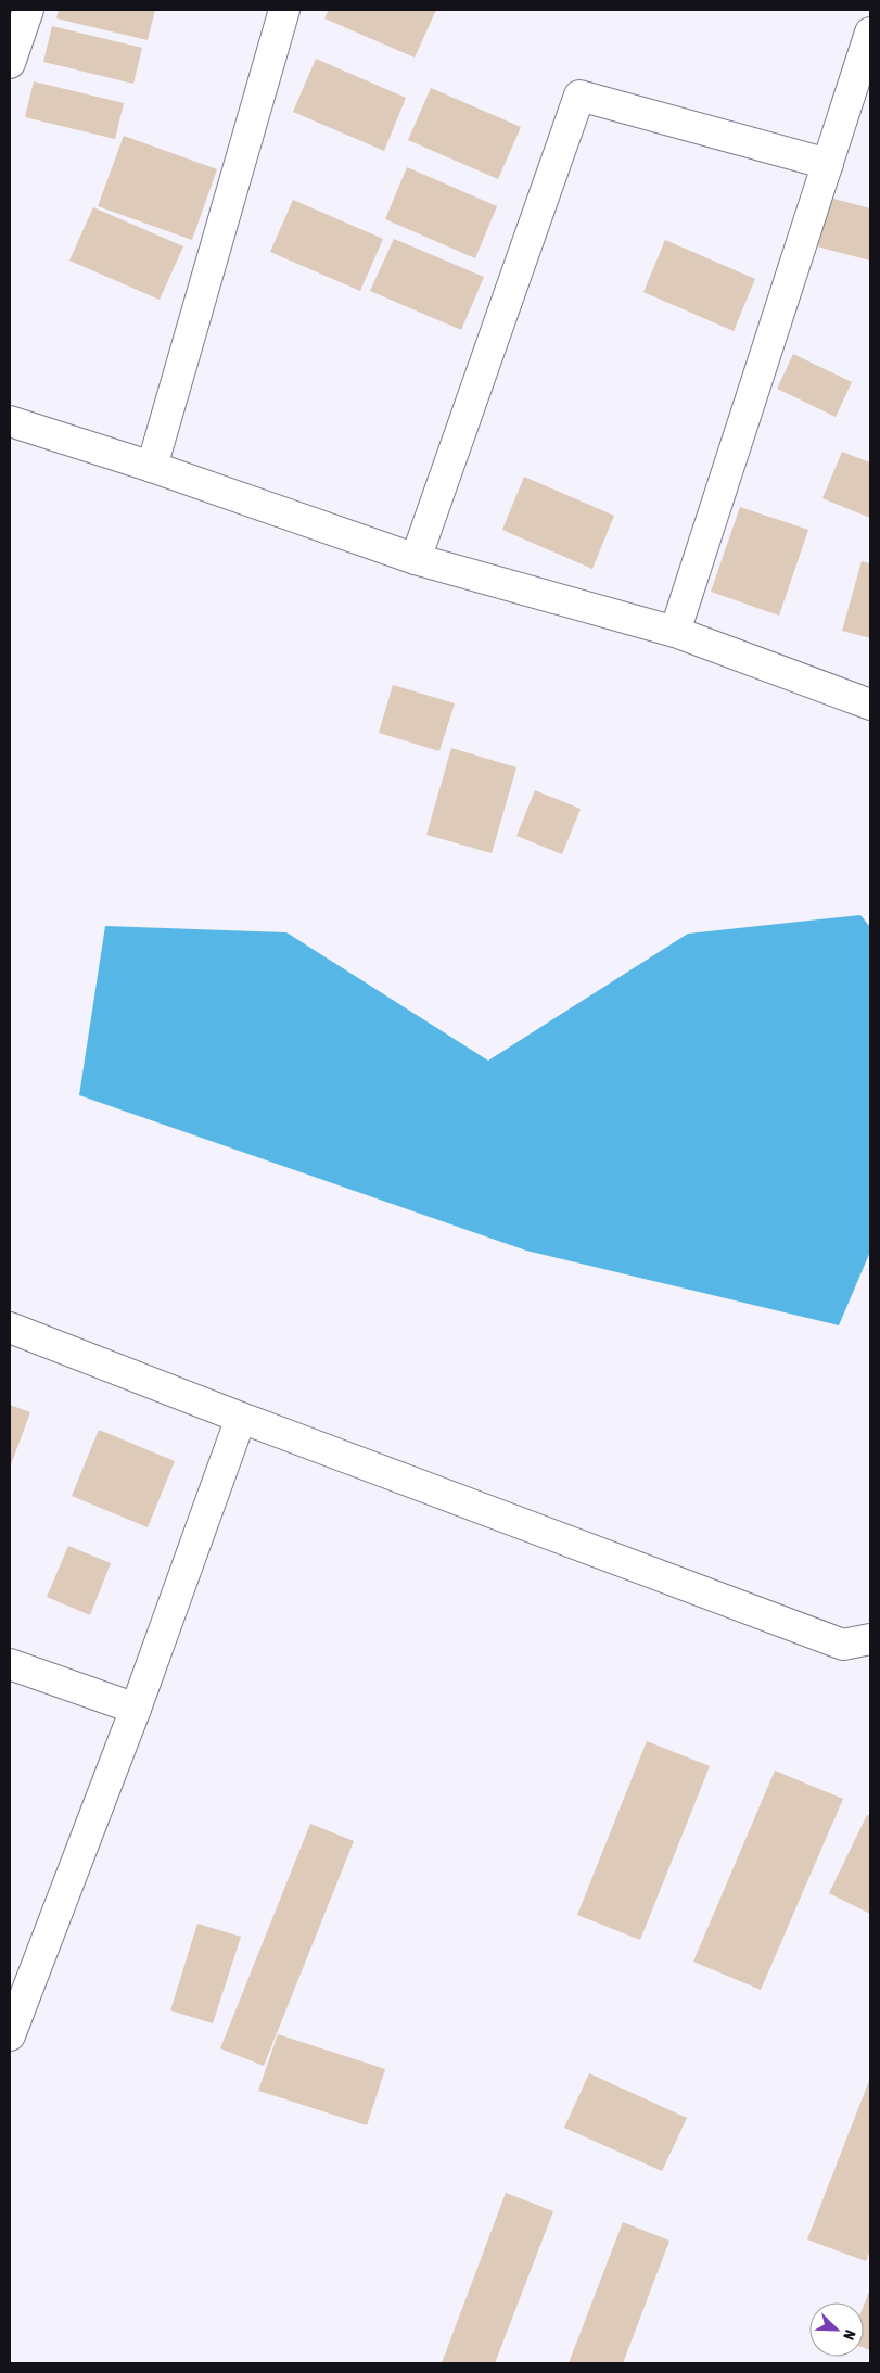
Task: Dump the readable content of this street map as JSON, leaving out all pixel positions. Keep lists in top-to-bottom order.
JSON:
{
  "north": "bottom right"
}
